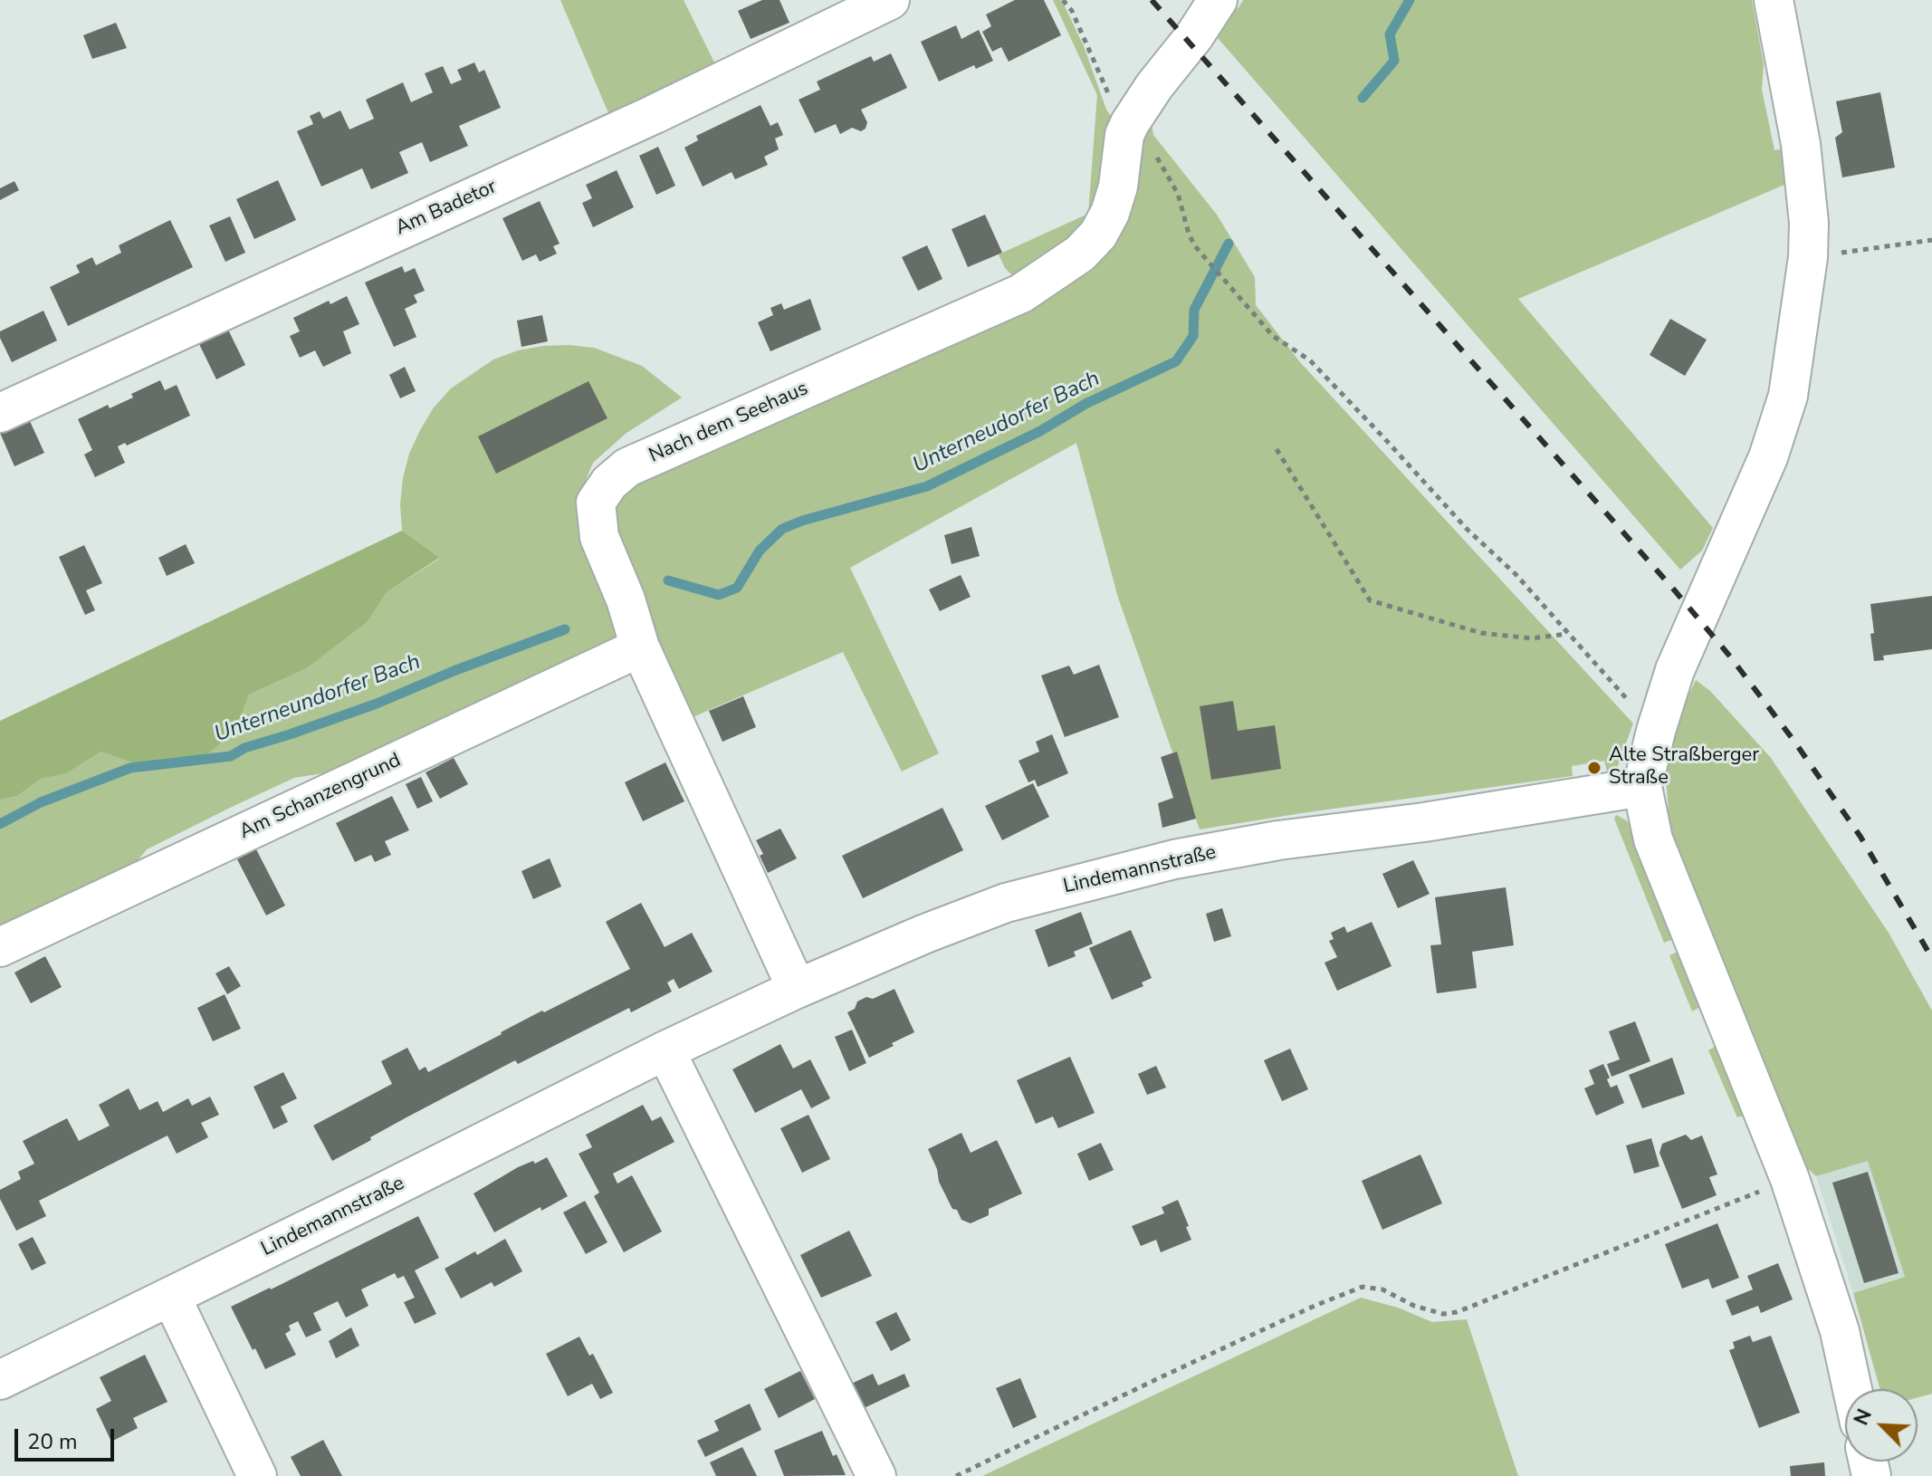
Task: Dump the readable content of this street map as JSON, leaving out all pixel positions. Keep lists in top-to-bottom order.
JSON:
{
  "streets": {
    "street": [
      "Am Badetor",
      "Nach dem Seehaus",
      "Am Schanzengrund",
      "Lindemannstraße"
    ]
  },
  "crossings": [
    ["Nach dem Seehaus", "Am Schanzengrund"],
    ["Nach dem Seehaus", "Lindemannstraße"]
  ],
  "water": ["Unterneudorfer Bach", "Unterneundorfer Bach"],
  "places": ["Alte Straßberger Straße"],
  "scale_bar": "20 m",
  "north": "top left"
}
